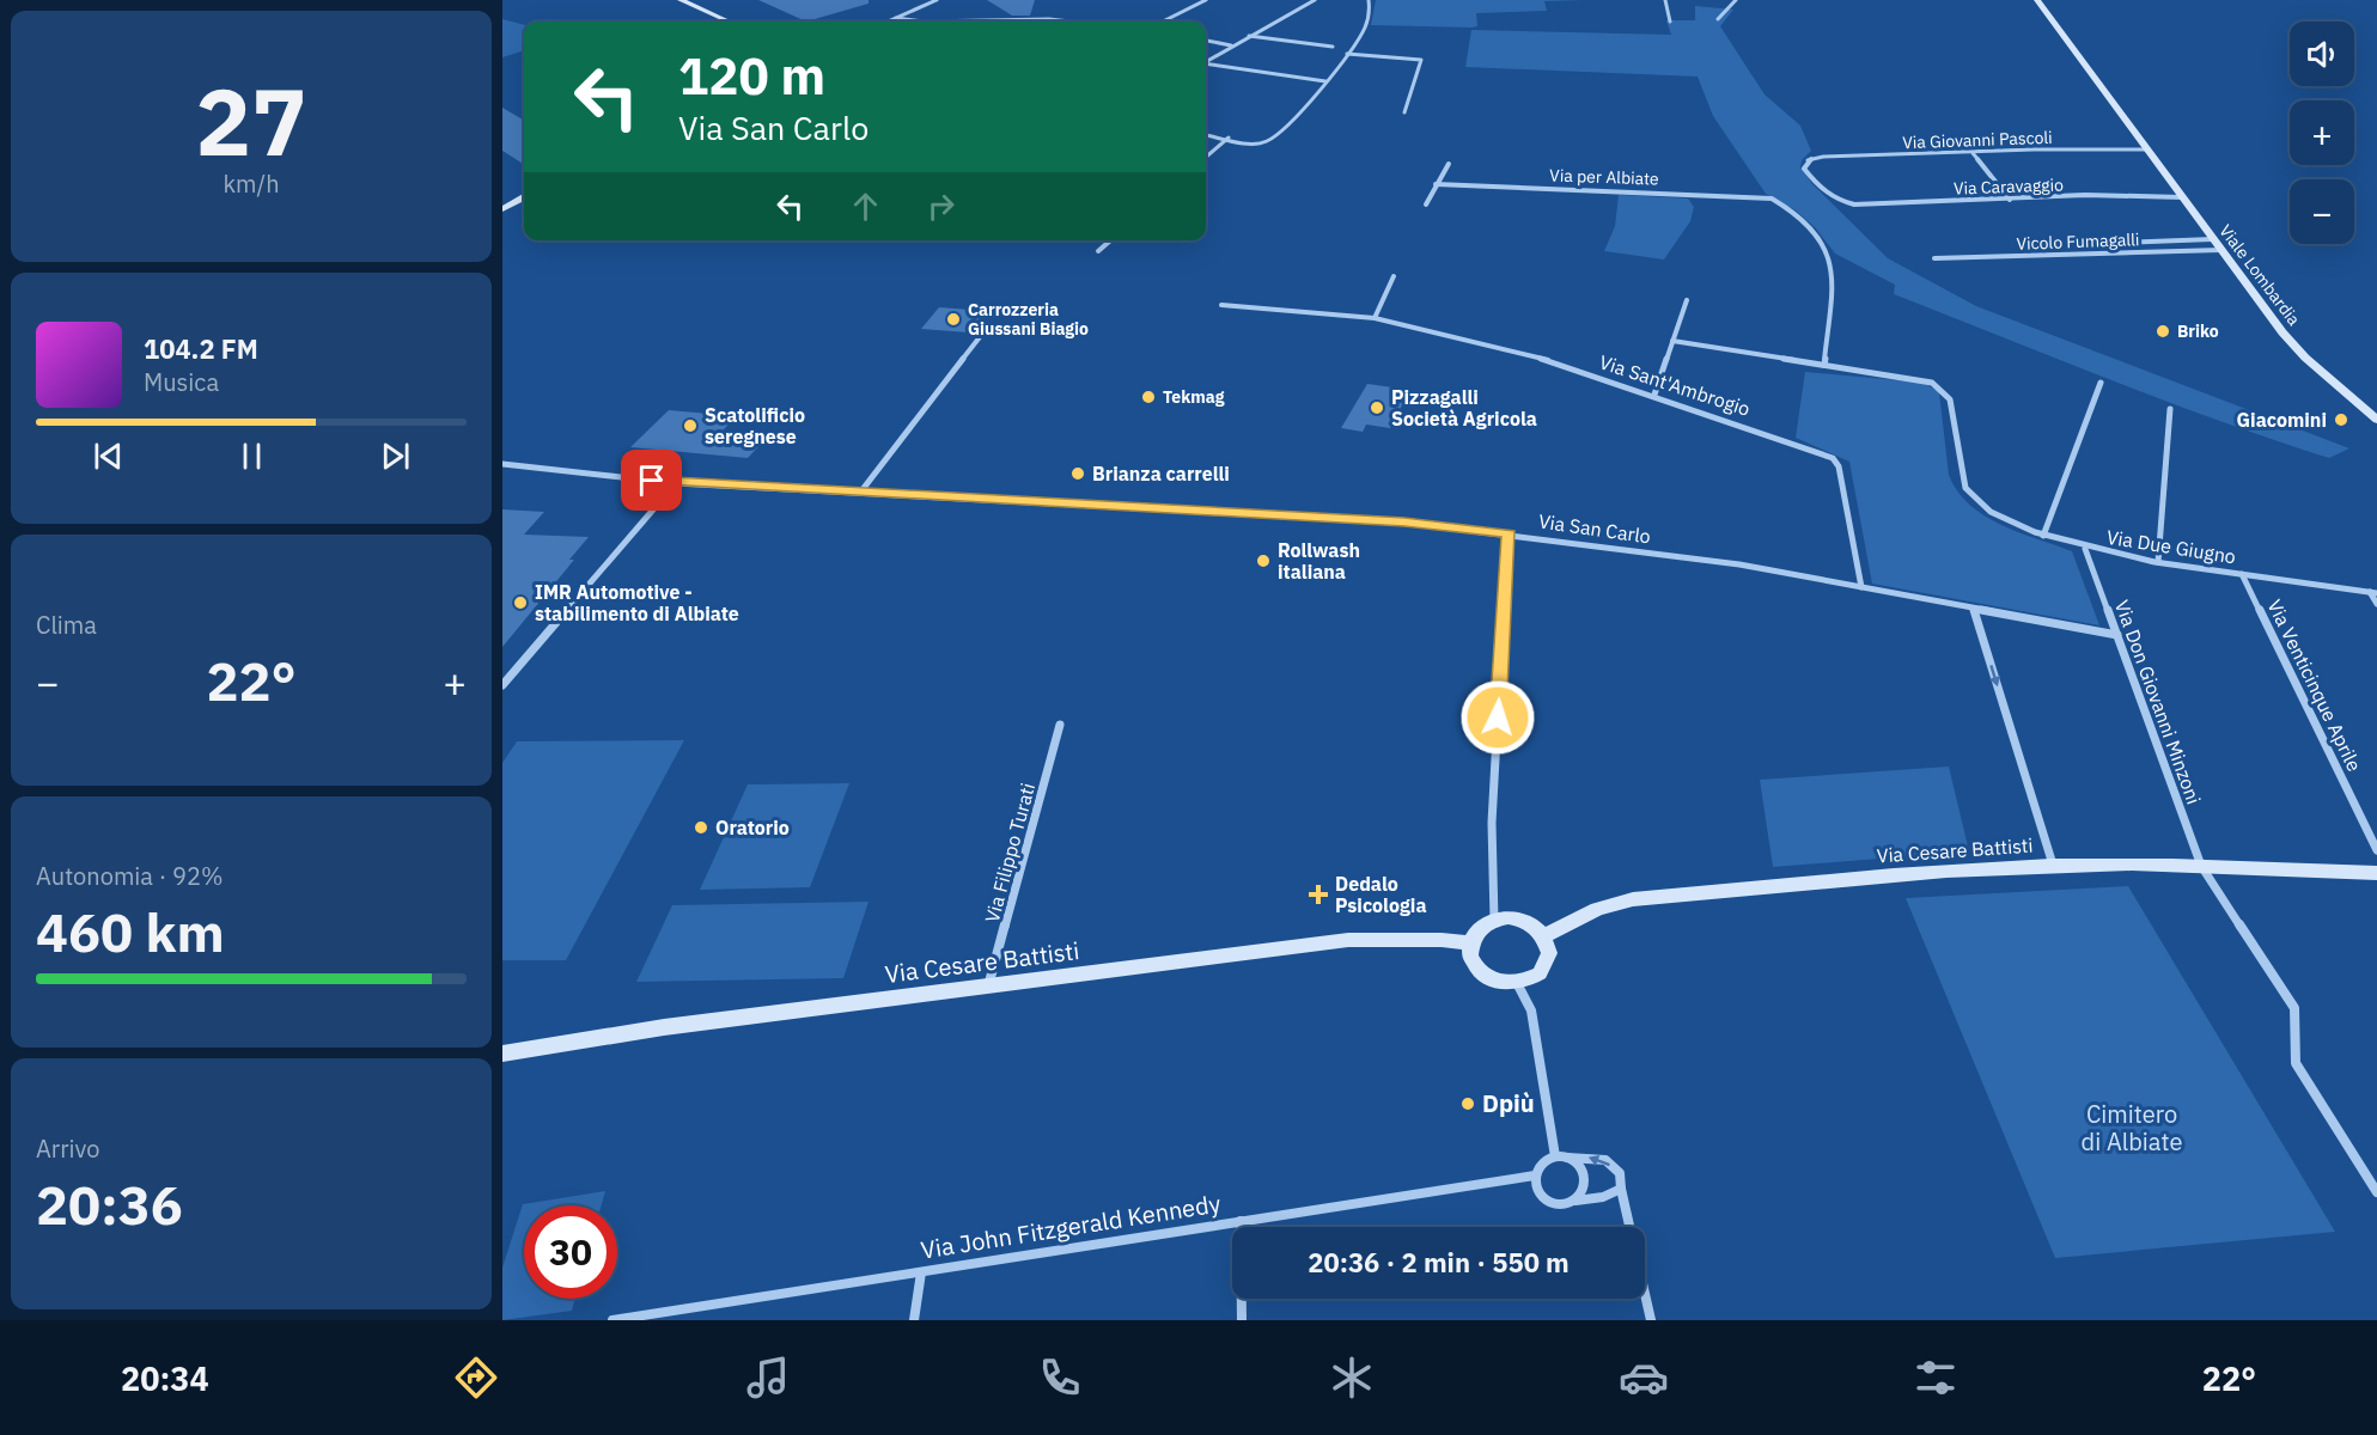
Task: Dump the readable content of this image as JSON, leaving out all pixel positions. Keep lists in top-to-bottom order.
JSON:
{
  "streets": {
    "street": [
      "Via Giovanni Pascoli",
      "Via per Albiate",
      "Via Caravaggio",
      "Vicolo Fumagalli",
      "Viale Lombardia",
      "Via Sant'Ambrogio",
      "Via San Carlo",
      "Via Due Giugno",
      "Via Venticinque Aprile",
      "Via Don Giovanni Minzoni",
      "Via Cesare Battisti",
      "Via Filippo Turati",
      "Via John Fitzgerald Kennedy"
    ]
  },
  "crossings": [
    ["Via Giovanni Pascoli", "Via Caravaggio"],
    ["Via Giovanni Pascoli", "Viale Lombardia"],
    ["Via per Albiate", "Via Due Giugno"],
    ["Via Caravaggio", "Viale Lombardia"],
    ["Vicolo Fumagalli", "Viale Lombardia"],
    ["Via Sant'Ambrogio", "Via San Carlo"],
    ["Via San Carlo", "Via Don Giovanni Minzoni"],
    ["Via Due Giugno", "Via Venticinque Aprile"],
    ["Via Due Giugno", "Via Don Giovanni Minzoni"],
    ["Via Don Giovanni Minzoni", "Via Cesare Battisti"],
    ["Via Cesare Battisti", "Via Filippo Turati"]
  ],
  "parks": ["Cimitero di Albiate"],
  "places": {
    "other": [
      "Carrozzeria Giussani Biagio",
      "Briko",
      "Tekmag",
      "Pizzagalli Società Agricola",
      "Giacomini",
      "Scatolificio seregnese",
      "Brianza carrelli",
      "Rollwash italiana",
      "IMR Automotive - stabilimento di Albiate",
      "Oratorio",
      "Dpiù"
    ],
    "health": ["Dedalo Psicologia"]
  },
  "page": {
    "tile": [
      ["27", "km/h"],
      "Clima",
      ["Autonomia · 92%", "460 km"],
      ["Arrivo", "20:36"]
    ],
    "map_buttons": ["+", "−"],
    "turn": ["120 m", "Via San Carlo"],
    "song": ["104.2 FM", "Musica"],
    "heat": ["−", "22°", "+"],
    "limit": "30",
    "trip": "20:36 · 2 min · 550 m",
    "tabs": ["20:34", "22°"]
  }
}
